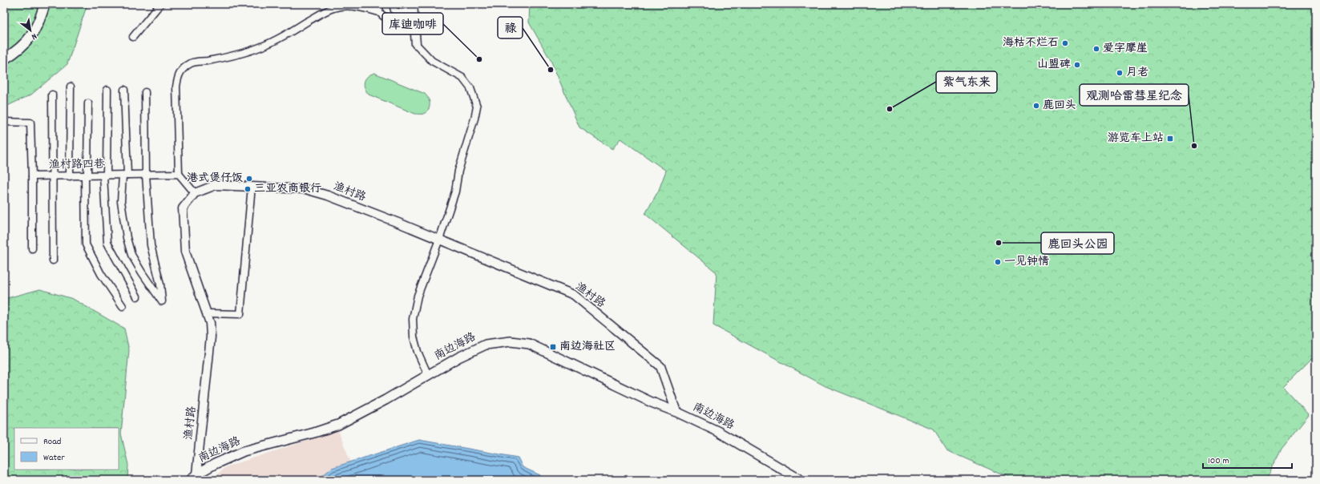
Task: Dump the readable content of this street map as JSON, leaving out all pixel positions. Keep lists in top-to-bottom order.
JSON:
{
  "streets": {
    "main road": ["南边海路"],
    "street": ["渔村路四巷", "渔村路"]
  },
  "crossings": [
    ["渔村路", "南边海路"]
  ],
  "places": {
    "other": [
      "海枯不烂石",
      "爱字摩崖",
      "库迪咖啡",
      "山盟碑",
      "禄",
      "月老",
      "鹿回头",
      "紫气东来",
      "观测哈雷彗星纪念",
      "港式煲仔饭",
      "三亚农商银行",
      "鹿回头公园",
      "一见钟情"
    ],
    "transit": ["游览车上站", "南边海社区"]
  },
  "legend": ["Road", "Water"],
  "scale_bar": "100 m",
  "north": "bottom right"
}
